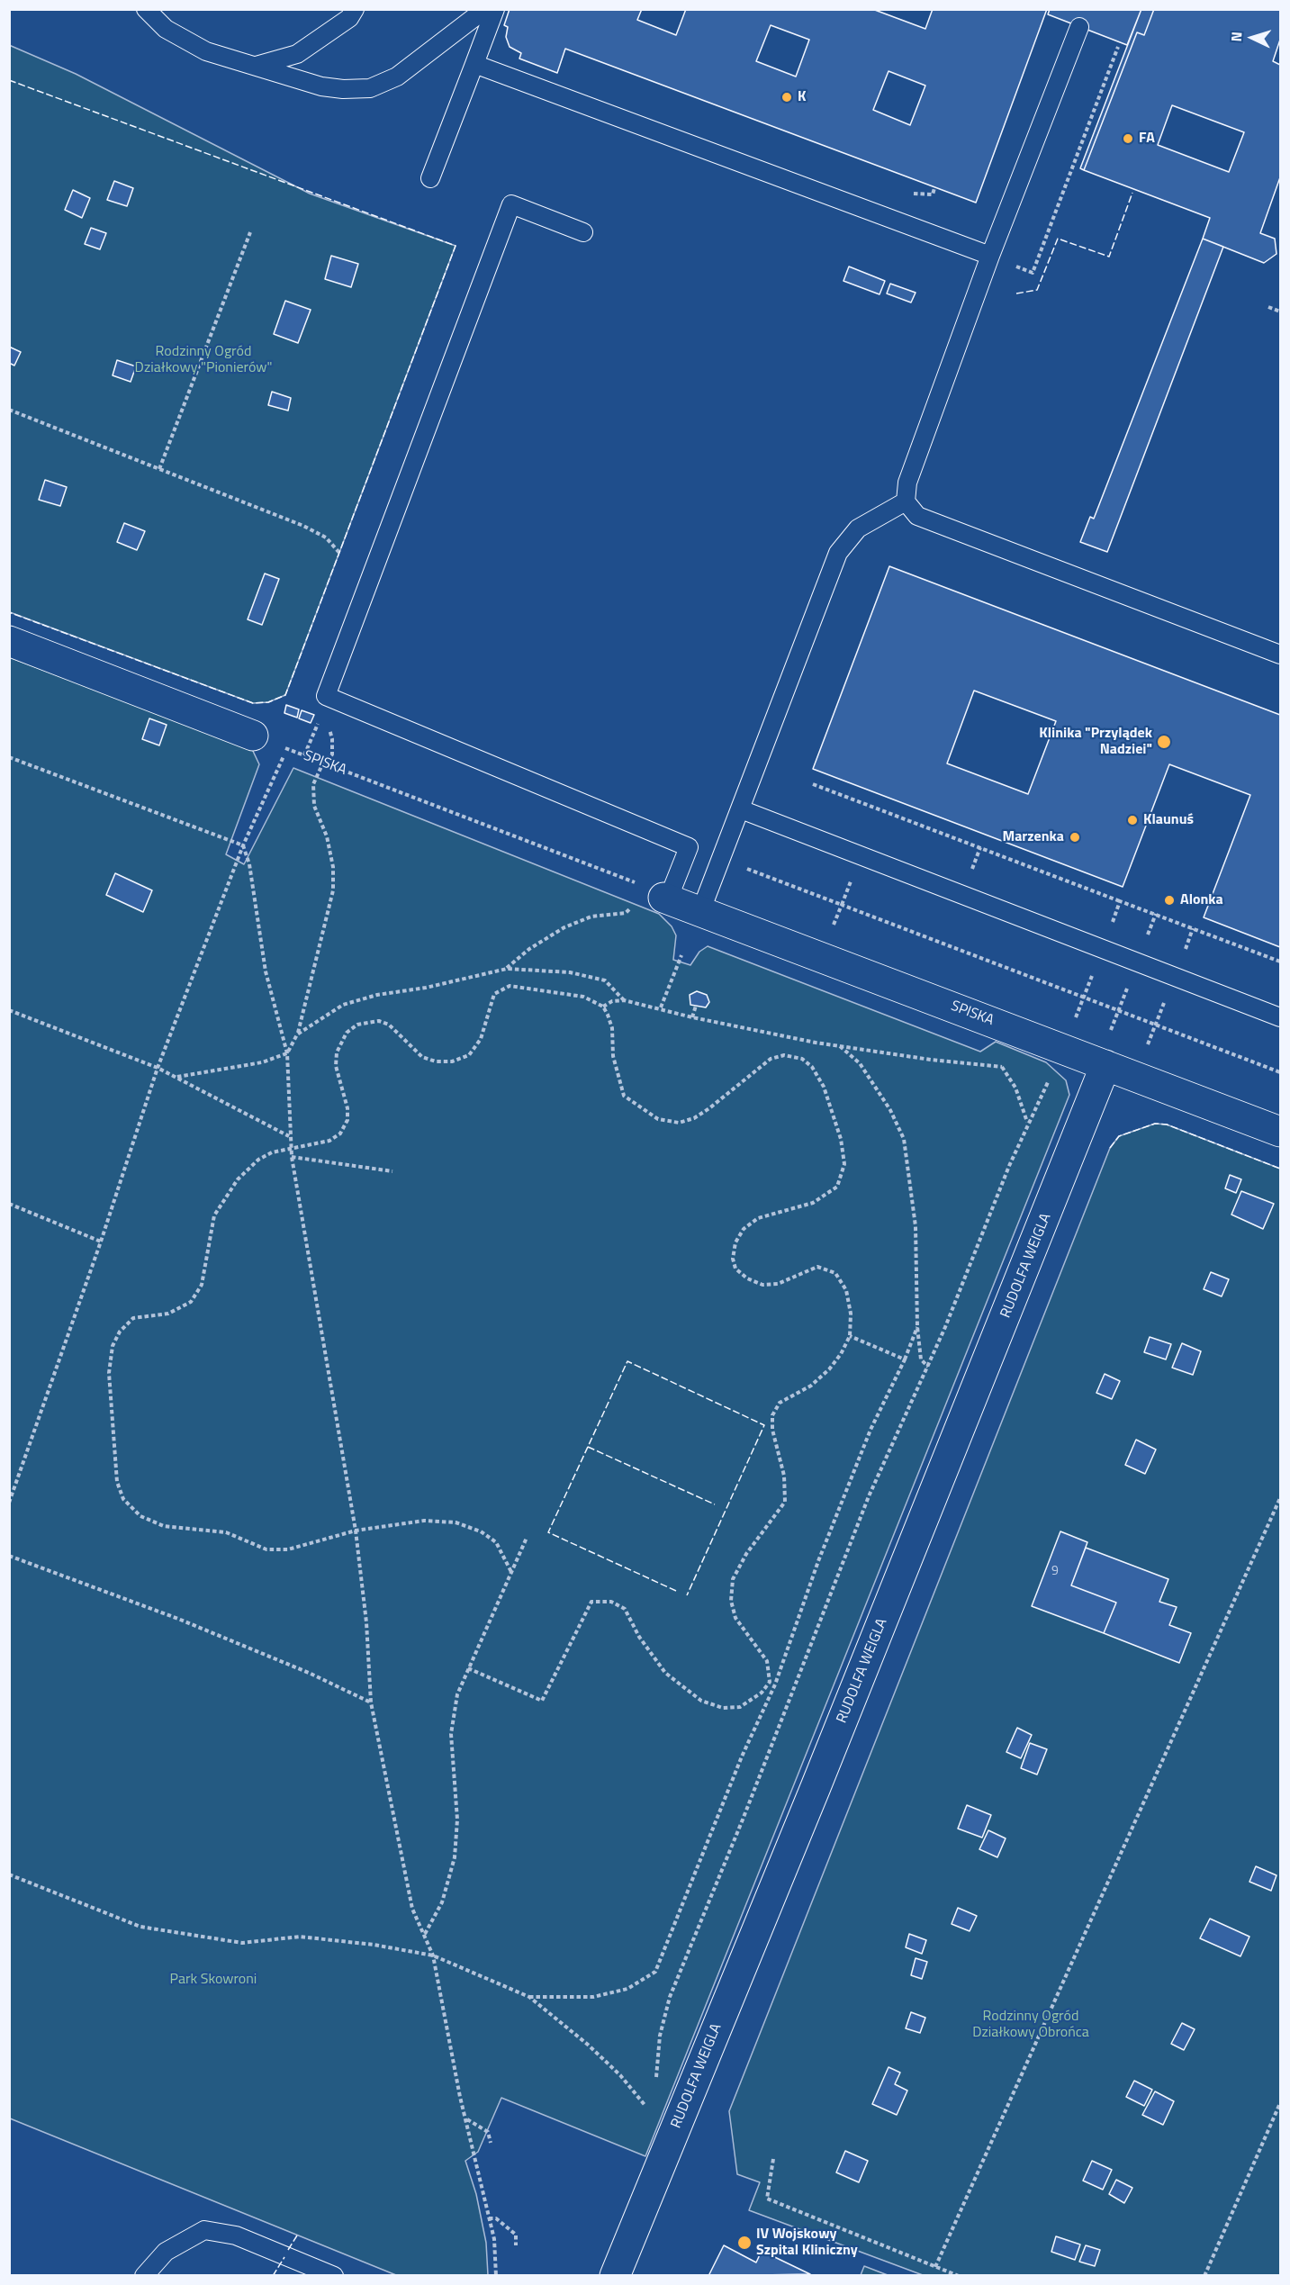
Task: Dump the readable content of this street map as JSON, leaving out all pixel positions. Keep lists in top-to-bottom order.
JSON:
{
  "streets": {
    "street": ["SPISKA", "RUDOLFA WEIGLA"]
  },
  "crossings": [
    ["SPISKA", "RUDOLFA WEIGLA"]
  ],
  "parks": ["Rodzinny Ogród Działkowy \"Pionierów\"", "Park Skowroni", "Rodzinny Ogród Działkowy Obrońca"],
  "places": [
    "K",
    "FA",
    "Klinika \"Przylądek Nadziei\"",
    "Klaunuś",
    "Marzenka",
    "Alonka",
    "IV Wojskowy Szpital Kliniczny"
  ],
  "house_numbers": ["9"],
  "north": "left"
}
